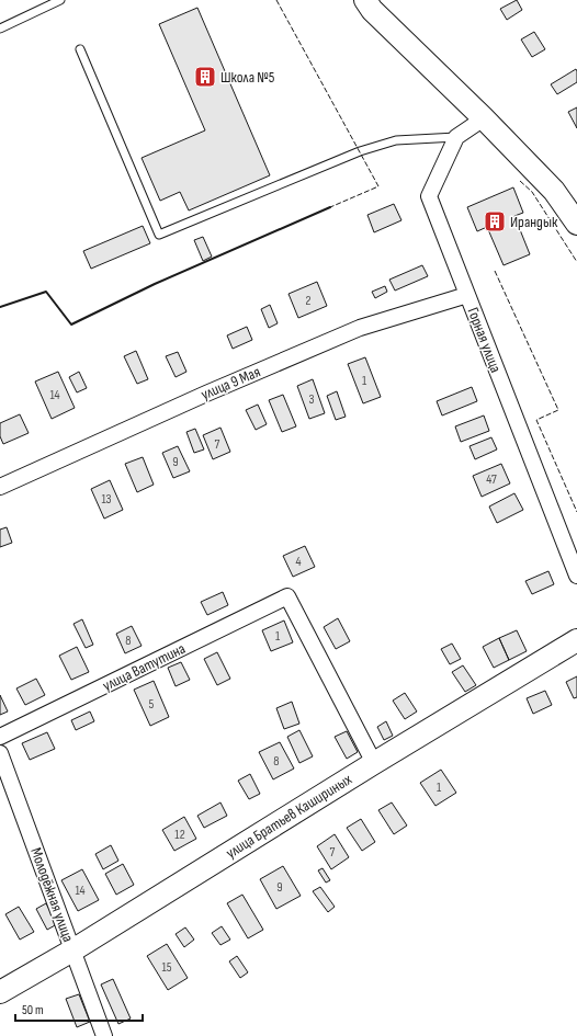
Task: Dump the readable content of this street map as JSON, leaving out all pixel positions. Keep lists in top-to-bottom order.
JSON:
{
  "streets": {
    "street": [
      "Горная улица",
      "улица 9 Мая",
      "улица Ватутина",
      "улица Братьев Кашириных",
      "Молодёжная улица"
    ]
  },
  "crossings": [
    ["Горная улица", "улица 9 Мая"],
    ["улица Ватутина", "улица Братьев Кашириных"],
    ["улица Братьев Кашириных", "Молодёжная улица"]
  ],
  "places": {
    "building": ["Школа №5", "Ирандык"]
  },
  "house_numbers": [
    "2",
    "1",
    "14",
    "3",
    "7",
    "9",
    "47",
    "13",
    "4",
    "1",
    "8",
    "5",
    "8",
    "1",
    "12",
    "7",
    "9",
    "14",
    "15"
  ],
  "scale_bar": "50 m"
}
